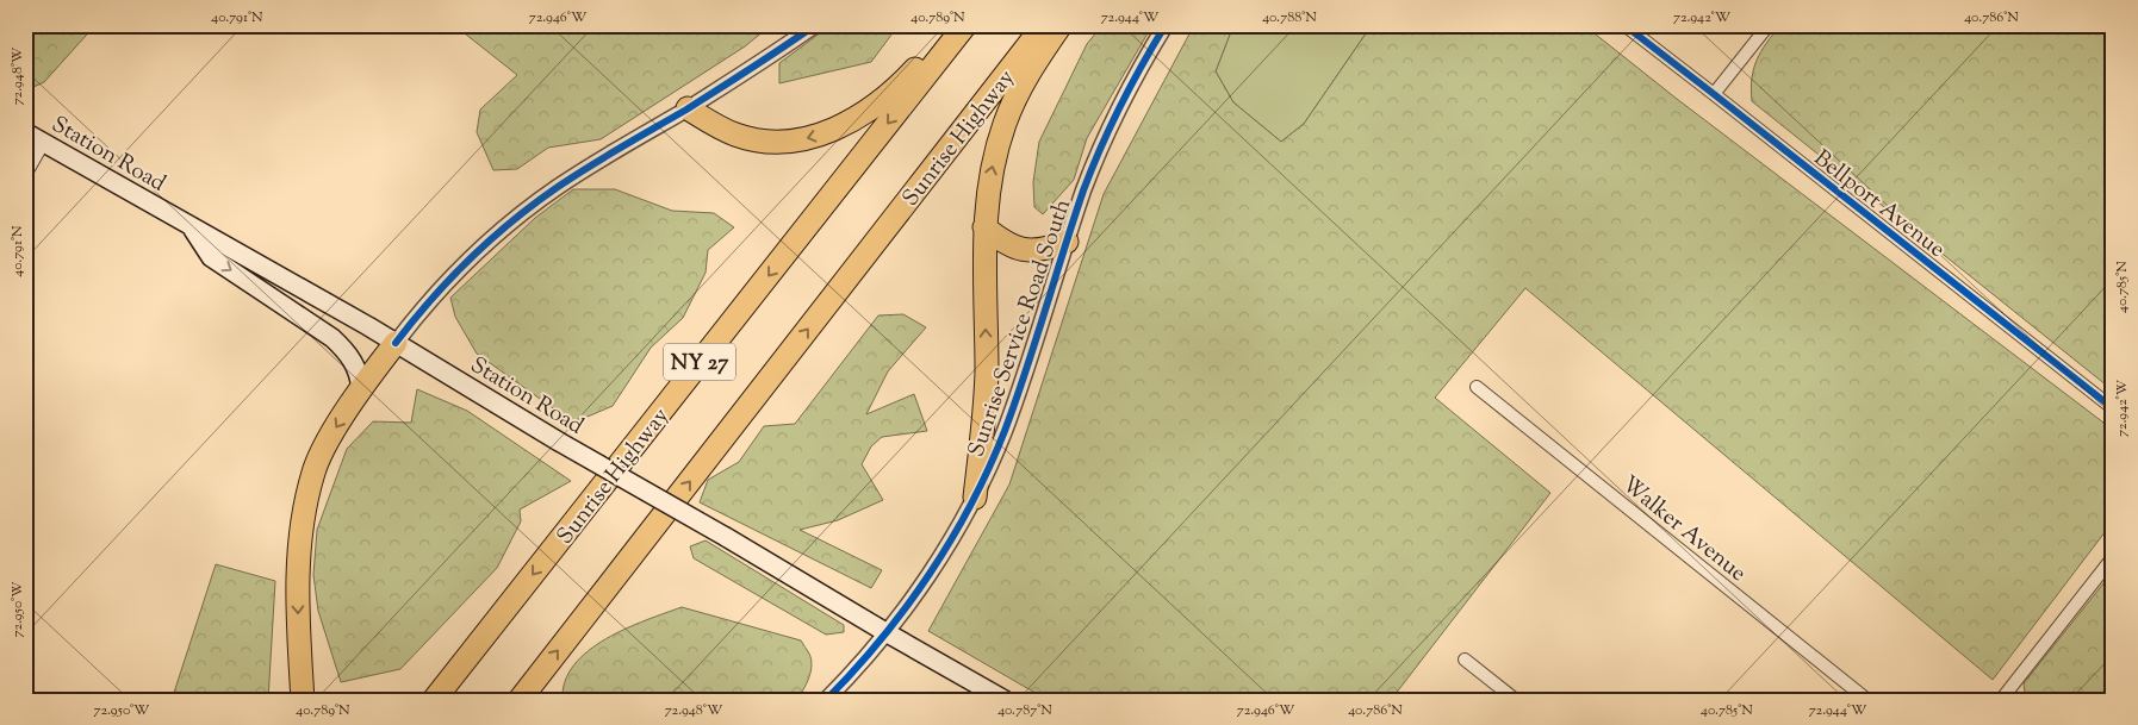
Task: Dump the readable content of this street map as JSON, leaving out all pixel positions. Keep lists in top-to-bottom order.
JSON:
{
  "streets": {
    "highway": ["Sunrise Highway", "NY 27"],
    "main road": ["Station Road"],
    "street": ["Bellport Avenue", "Sunrise Service Road South", "Walker Avenue"]
  },
  "crossings": [
    ["Station Road", "Sunrise Service Road South"]
  ],
  "coordinates": [
    "40.791°N",
    "72.946°W",
    "40.789°N",
    "72.944°W",
    "40.788°N",
    "72.942°W",
    "40.786°N",
    "72.948°W",
    "40.785°N",
    "72.950°W",
    "40.787°N"
  ]
}
